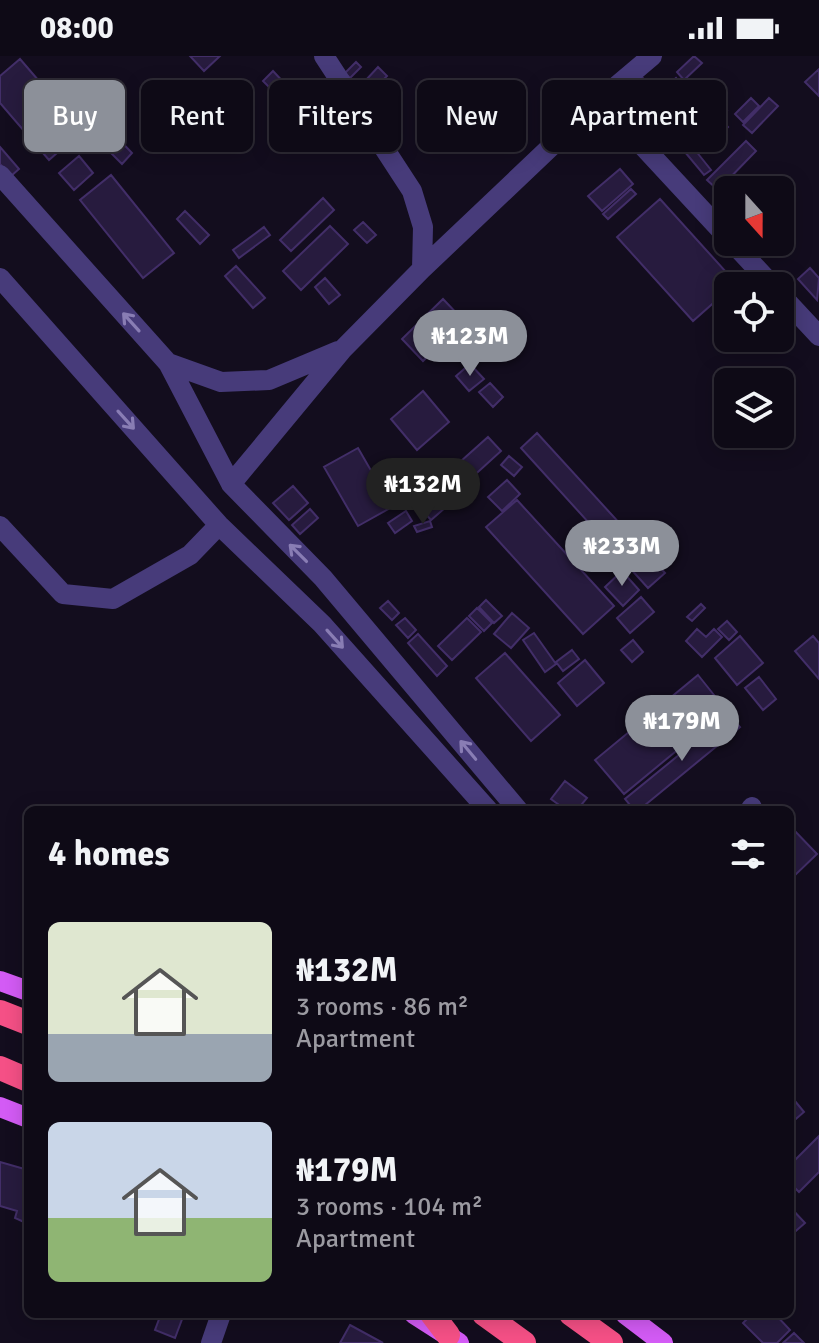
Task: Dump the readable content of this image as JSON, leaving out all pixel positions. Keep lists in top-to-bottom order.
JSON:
{
  "north": "bottom",
  "page": {
    "status": "08:00",
    "chip": [
      "Buy",
      "Rent",
      "Filters",
      "New",
      "Apartment"
    ],
    "price": [
      "₦123M",
      "₦132M",
      "₦233M",
      "₦179M"
    ],
    "heading": "4 homes",
    "list": [
      {
        "name": "₦132M",
        "note": "3 rooms · 86 m² · Apartment"
      },
      {
        "name": "₦179M",
        "note": "3 rooms · 104 m² · Apartment"
      }
    ]
  }
}
